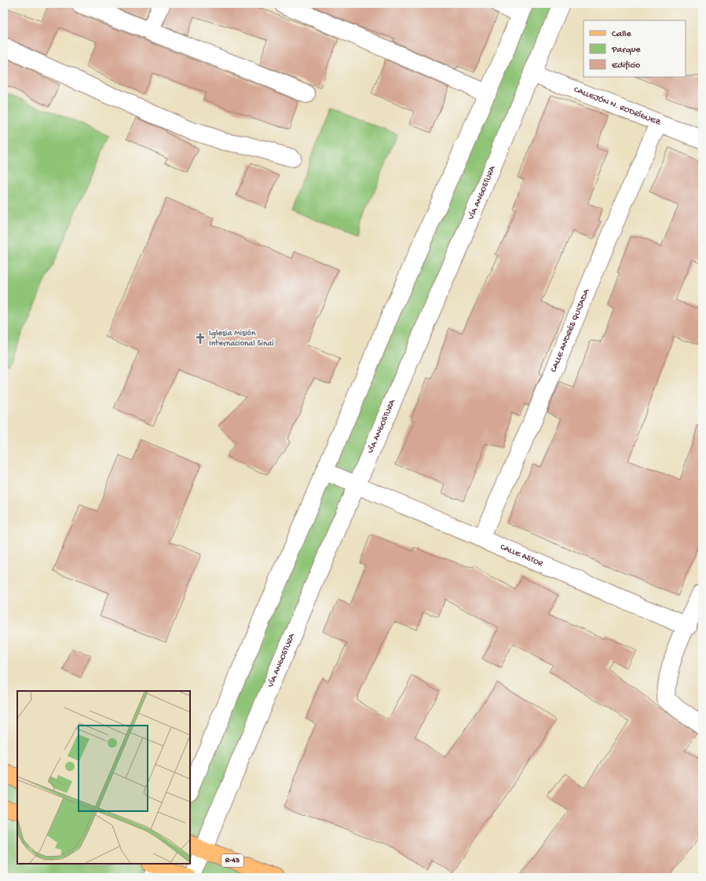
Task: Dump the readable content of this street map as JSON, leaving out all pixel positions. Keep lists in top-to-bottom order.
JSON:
{
  "streets": {
    "main road": ["R-43"],
    "street": [
      "CALLEJÓN N. RODRÍGUEZ",
      "VÍA ANGOSTURA",
      "CALLE ANDRÉS QUIJADA",
      "CALLE ASTOR"
    ]
  },
  "crossings": [
    ["CALLEJÓN N. RODRÍGUEZ", "VÍA ANGOSTURA"],
    ["CALLEJÓN N. RODRÍGUEZ", "CALLE ANDRÉS QUIJADA"],
    ["VÍA ANGOSTURA", "CALLE ASTOR"],
    ["VÍA ANGOSTURA", "R-43"],
    ["CALLE ANDRÉS QUIJADA", "CALLE ASTOR"]
  ],
  "places": {
    "church": ["Iglesia Misión Internacional Sinaí"]
  },
  "legend": ["Calle", "Parque", "Edificio"]
}
